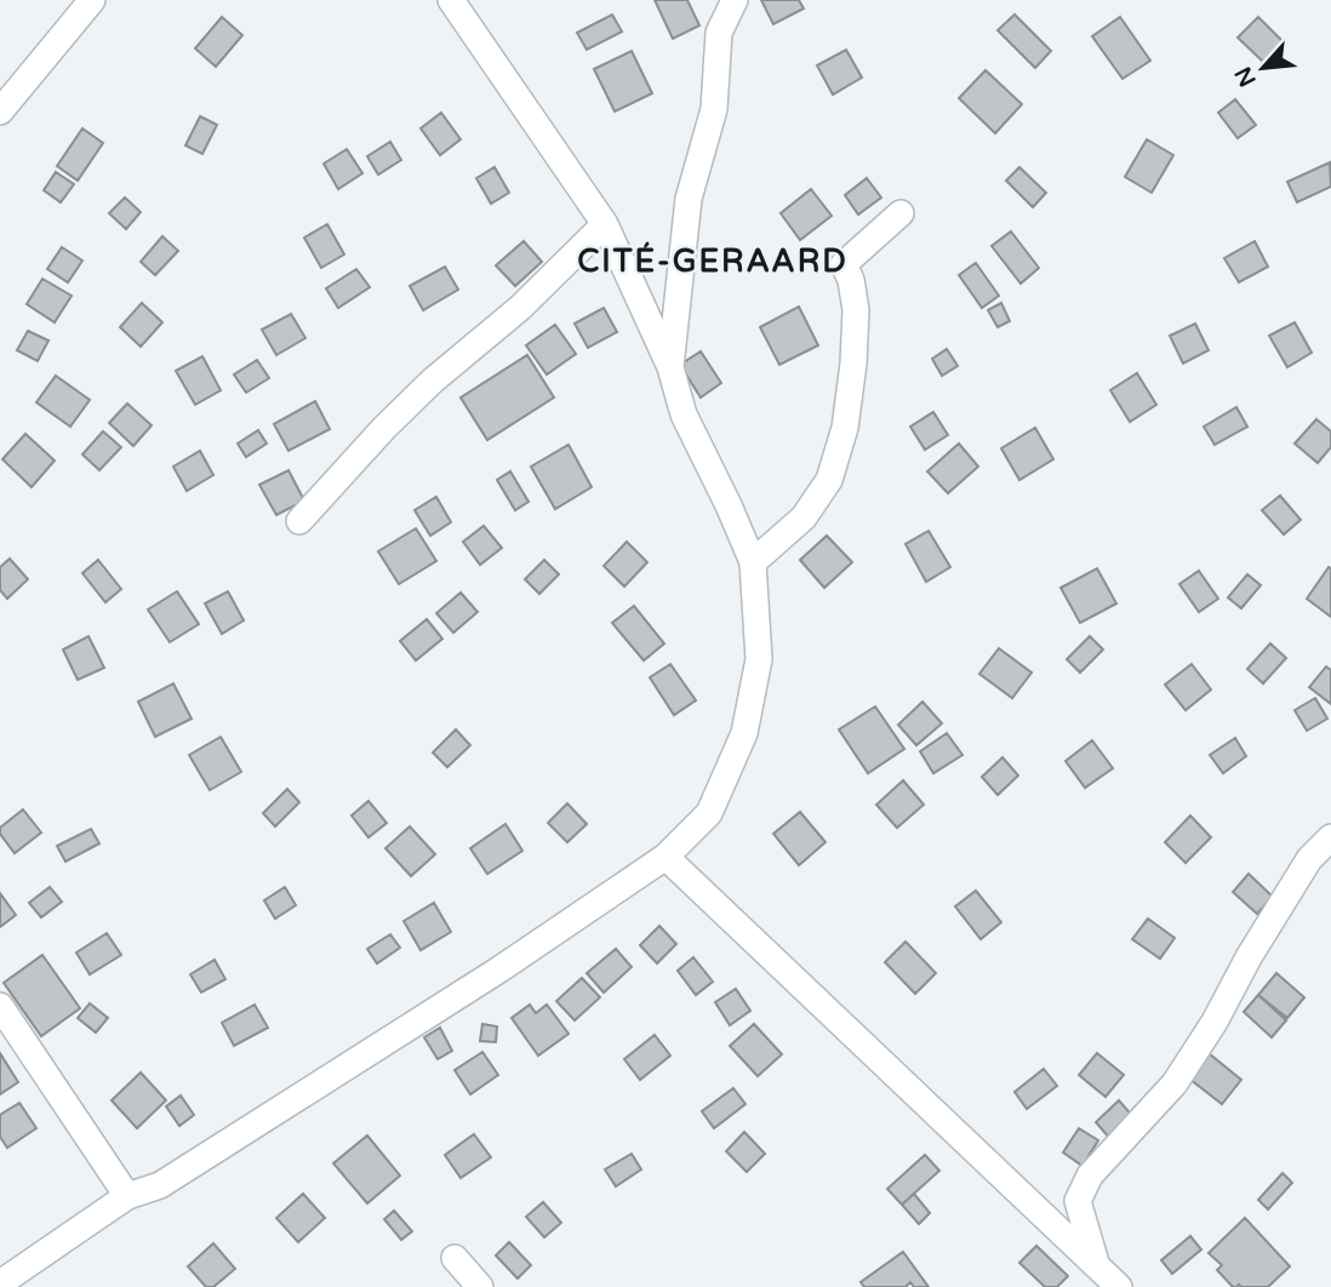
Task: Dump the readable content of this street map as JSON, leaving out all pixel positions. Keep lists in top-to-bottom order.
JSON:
{
  "districts": ["CITÉ-GERAARD"],
  "north": "bottom left"
}
